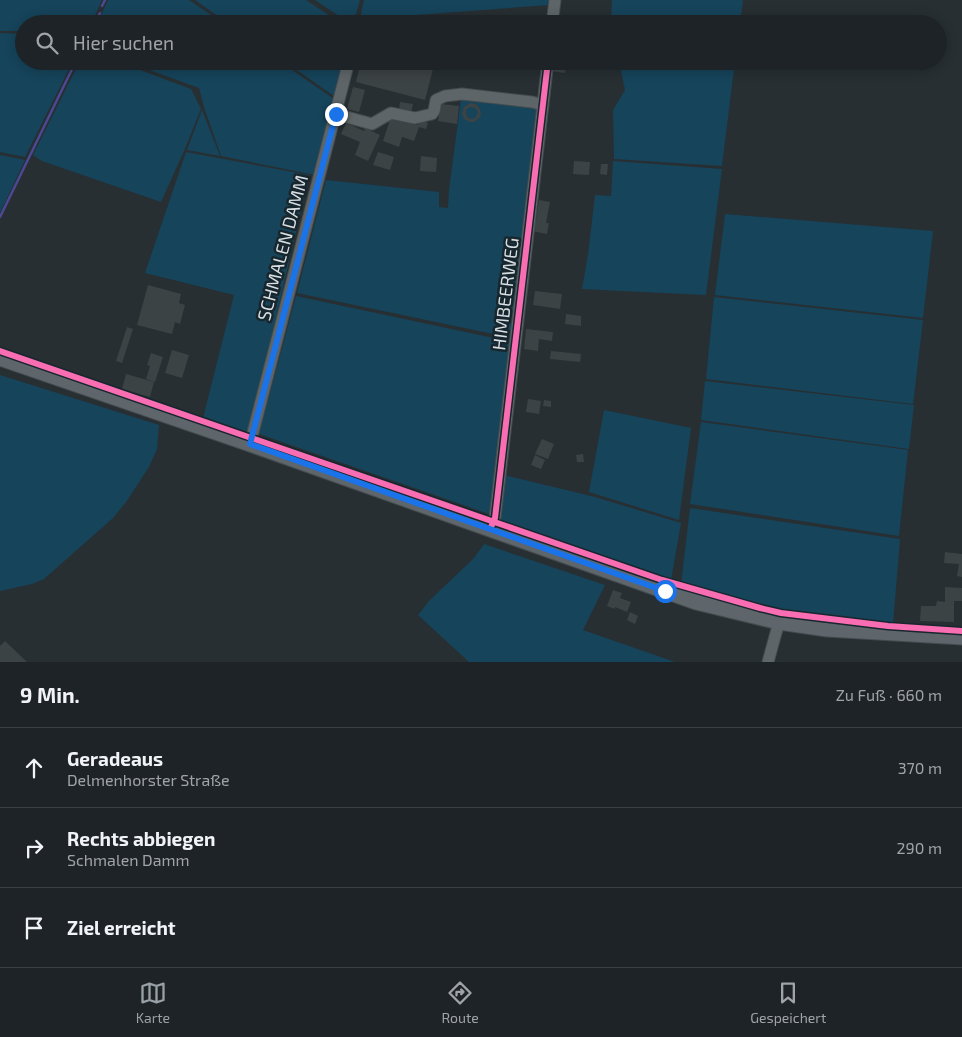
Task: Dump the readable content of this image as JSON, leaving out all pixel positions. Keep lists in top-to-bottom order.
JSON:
{
  "streets": {
    "street": ["SCHMALEN DAMM", "HIMBEERWEG"]
  },
  "page": {
    "search": "Hier suchen",
    "heading": ["9 Min.", "Zu Fuß · 660 m"],
    "list": [
      ["Geradeaus", "Delmenhorster Straße", "370 m"],
      ["Rechts abbiegen", "Schmalen Damm", "290 m"],
      "Ziel erreicht"
    ],
    "nav": ["Karte", "Route", "Gespeichert"]
  }
}
